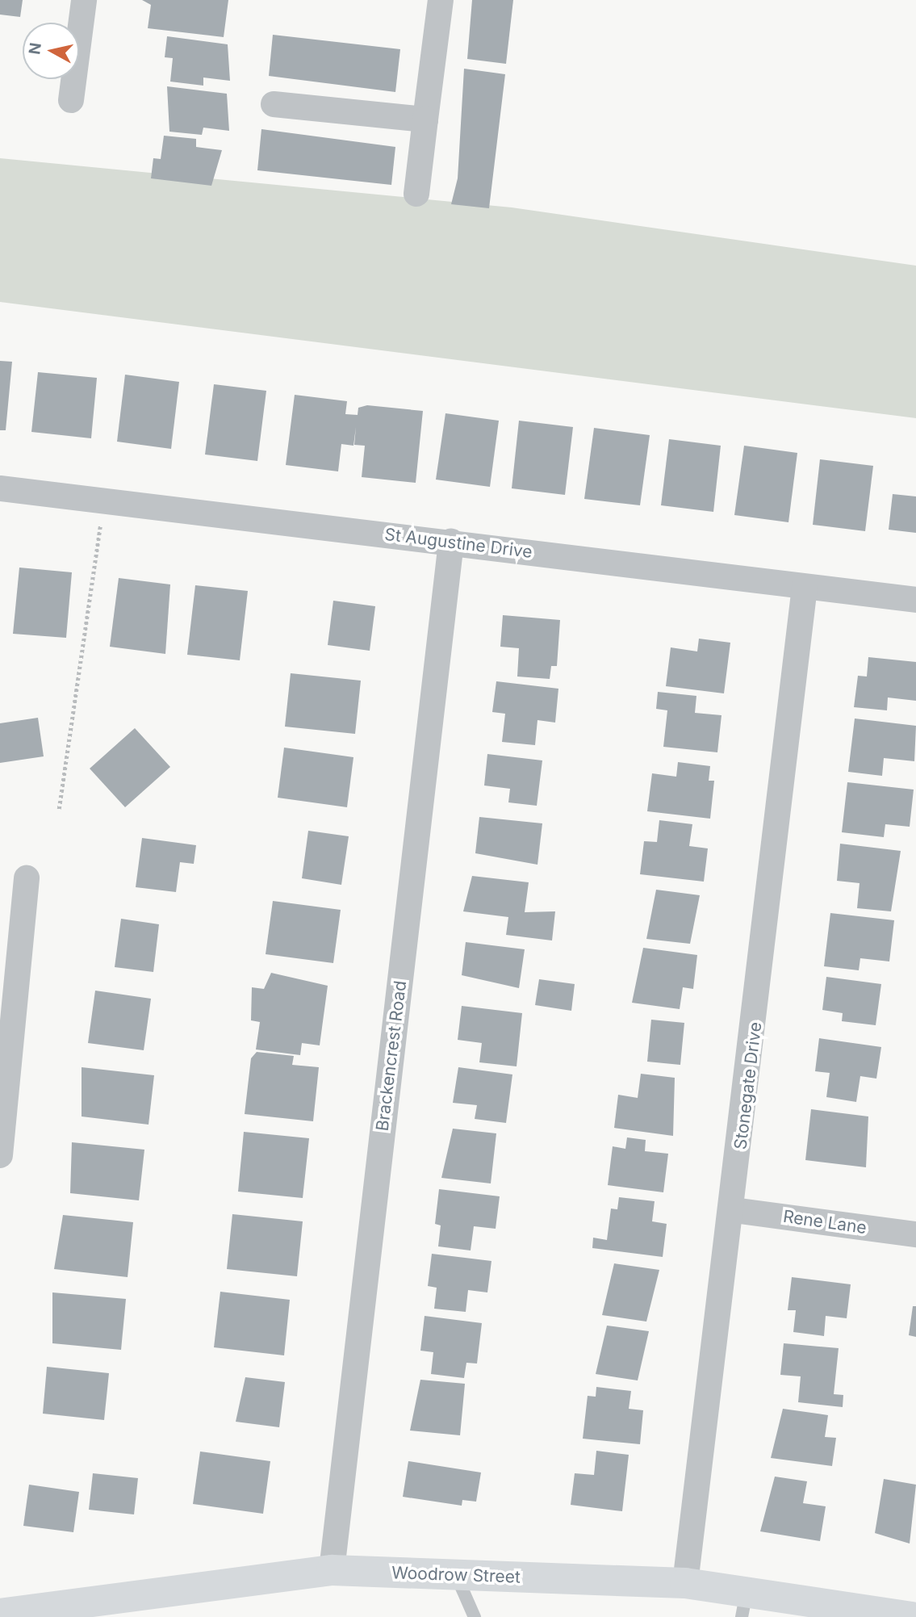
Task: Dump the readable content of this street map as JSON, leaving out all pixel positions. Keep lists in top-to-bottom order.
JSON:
{
  "streets": {
    "street": [
      "St Augustine Drive",
      "Brackencrest Road",
      "Stonegate Drive",
      "Rene Lane",
      "Woodrow Street"
    ]
  },
  "crossings": [
    ["St Augustine Drive", "Brackencrest Road"],
    ["St Augustine Drive", "Stonegate Drive"],
    ["Brackencrest Road", "Woodrow Street"],
    ["Stonegate Drive", "Rene Lane"],
    ["Stonegate Drive", "Woodrow Street"]
  ],
  "north": "left"
}
